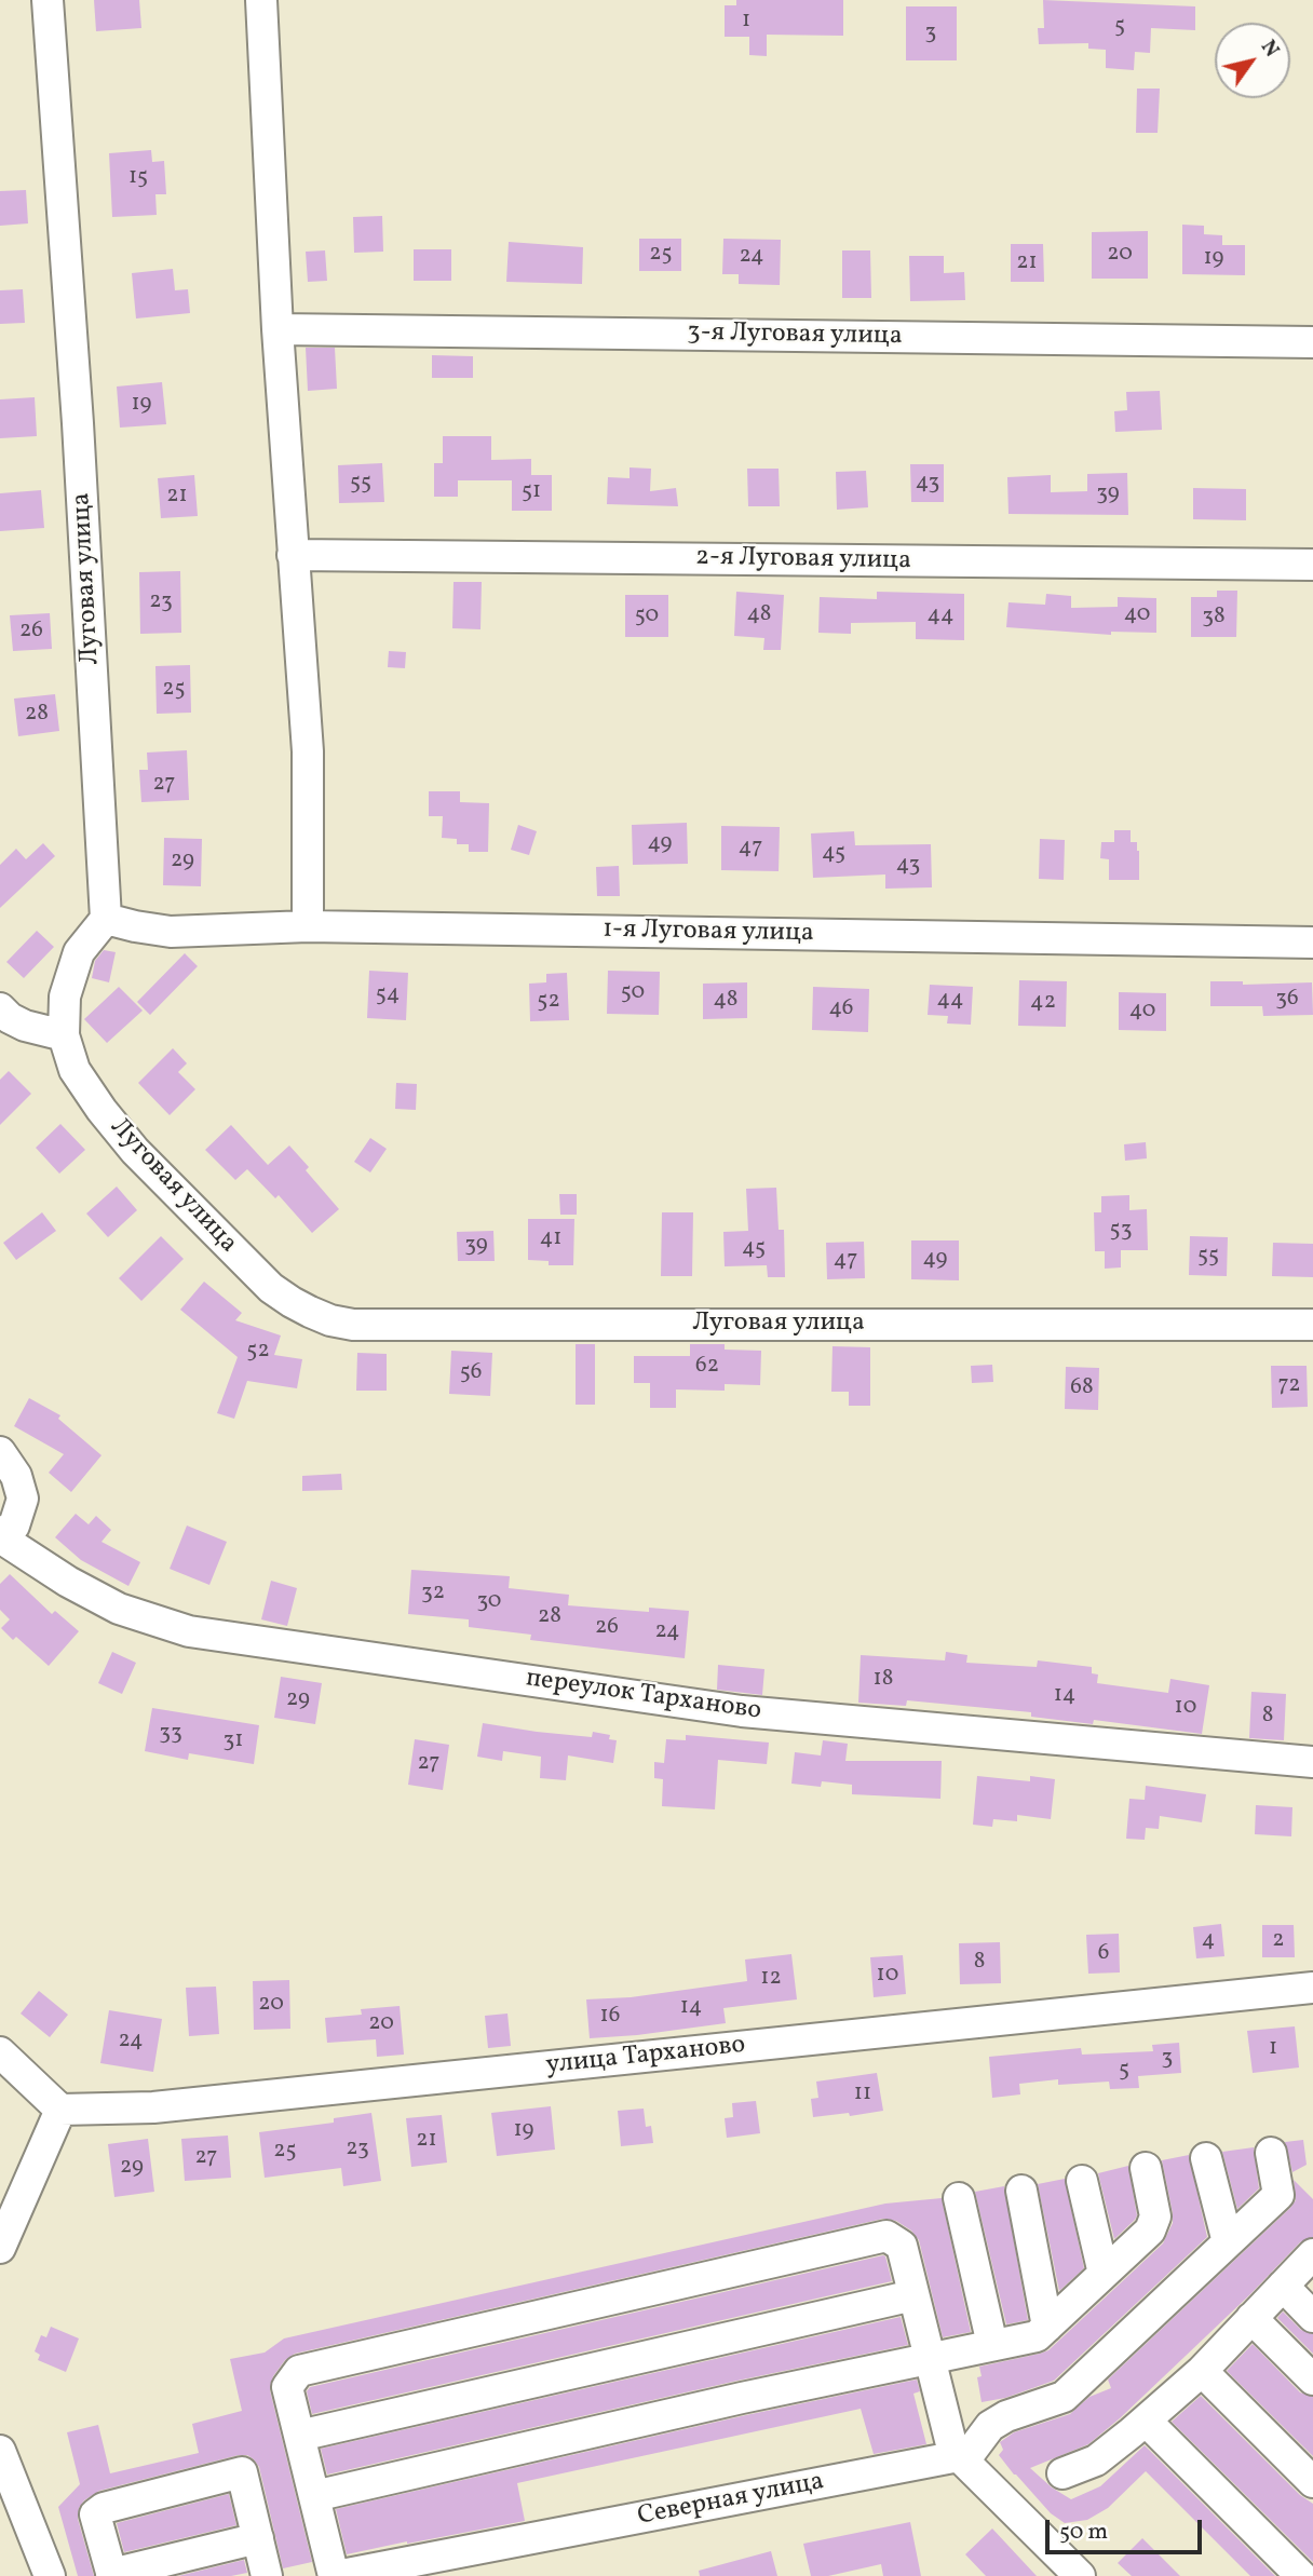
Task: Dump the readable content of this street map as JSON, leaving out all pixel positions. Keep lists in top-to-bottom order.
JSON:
{
  "streets": {
    "street": [
      "3-я Луговая улица",
      "2-я Луговая улица",
      "Луговая улица",
      "1-я Луговая улица",
      "переулок Тарханово",
      "улица Тарханово",
      "Северная улица"
    ]
  },
  "crossings": [
    ["Луговая улица", "1-я Луговая улица"]
  ],
  "house_numbers": [
    "1",
    "5",
    "3",
    "15",
    "25",
    "20",
    "24",
    "19",
    "21",
    "19",
    "55",
    "43",
    "51",
    "39",
    "21",
    "23",
    "48",
    "40",
    "50",
    "44",
    "38",
    "26",
    "25",
    "28",
    "27",
    "49",
    "47",
    "45",
    "29",
    "43",
    "50",
    "54",
    "36",
    "48",
    "44",
    "52",
    "42",
    "46",
    "40",
    "53",
    "41",
    "39",
    "45",
    "55",
    "49",
    "47",
    "52",
    "62",
    "56",
    "72",
    "68",
    "32",
    "30",
    "28",
    "26",
    "24",
    "18",
    "14",
    "29",
    "10",
    "8",
    "33",
    "31",
    "27",
    "4",
    "2",
    "6",
    "8",
    "10",
    "12",
    "20",
    "14",
    "16",
    "20",
    "24",
    "1",
    "3",
    "5",
    "11",
    "19",
    "21",
    "23",
    "25",
    "27",
    "29"
  ],
  "scale_bar": "50 m",
  "north": "top right"
}
